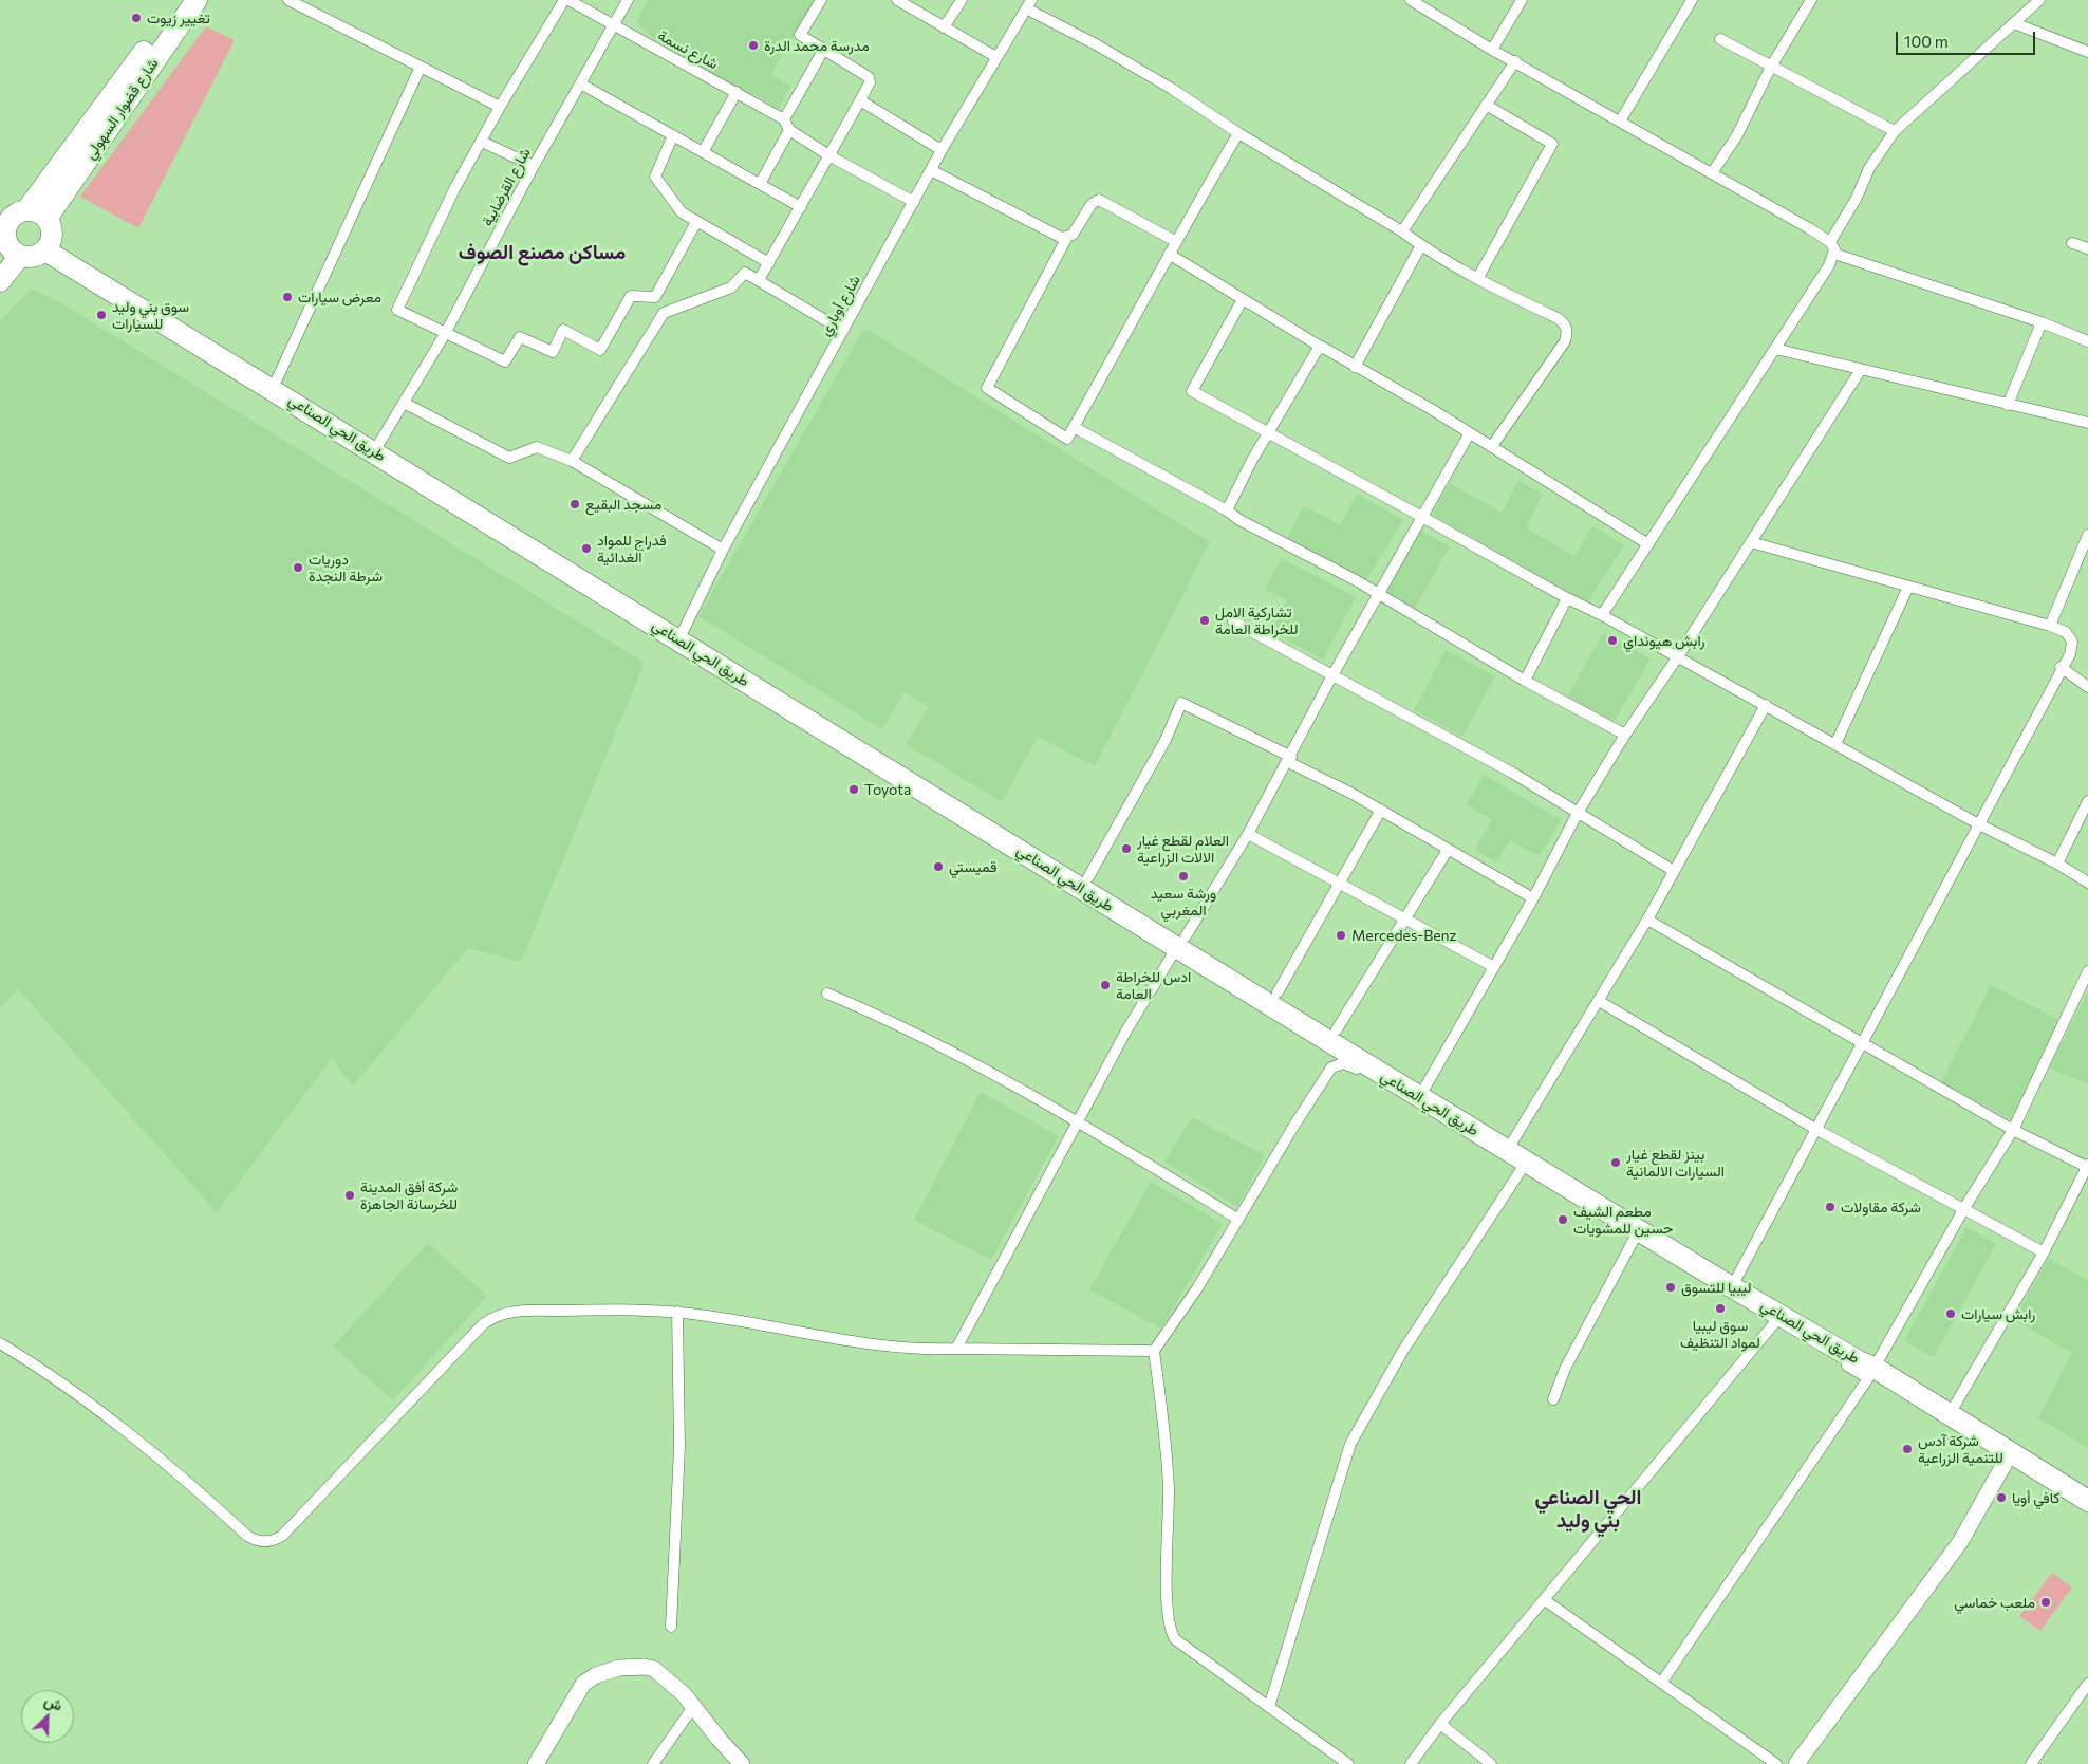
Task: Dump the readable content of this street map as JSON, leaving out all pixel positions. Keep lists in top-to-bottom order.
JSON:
{
  "streets": {
    "highway": ["شارع قضوار السهولي", "طريق الحي الصناعي"],
    "street": ["شارع نسمة", "شارع القرضابية", "شارع أوباري"]
  },
  "crossings": [
    ["شارع نسمة", "شارع القرضابية"]
  ],
  "districts": ["مساكن مصنع الصوف", "الحي الصناعي بني وليد"],
  "places": [
    "تغيير زيوت",
    "مدرسة محمد الدرة",
    "معرض سيارات",
    "سوق بني وليد للسيارات",
    "مسجد البقيع",
    "فدراج للمواد الغدائية",
    "دوريات شرطة النجدة",
    "تشاركية الامل للخراطة العامة",
    "رابش هيونداي",
    "Toyota",
    "العلام لقطع غيار الالات الزراعية",
    "قميستي",
    "ورشة سعيد المغربي",
    "Mercedes-Benz",
    "ادس للخراطة العامة",
    "بينز لقطع غيار السيارات الالمانية",
    "شركة أفق المدينة للخرسانة الجاهزة",
    "شركة مقاولات",
    "مطعم الشيف حسين للمشويات",
    "ليبيا للتسوق",
    "سوق ليبيا لمواد التنظيف",
    "رابش سيارات",
    "شركة آدس للتنمية الزراعية",
    "كافي أويا",
    "ملعب خماسي"
  ],
  "scale_bar": "100 m",
  "north": "top right"
}
